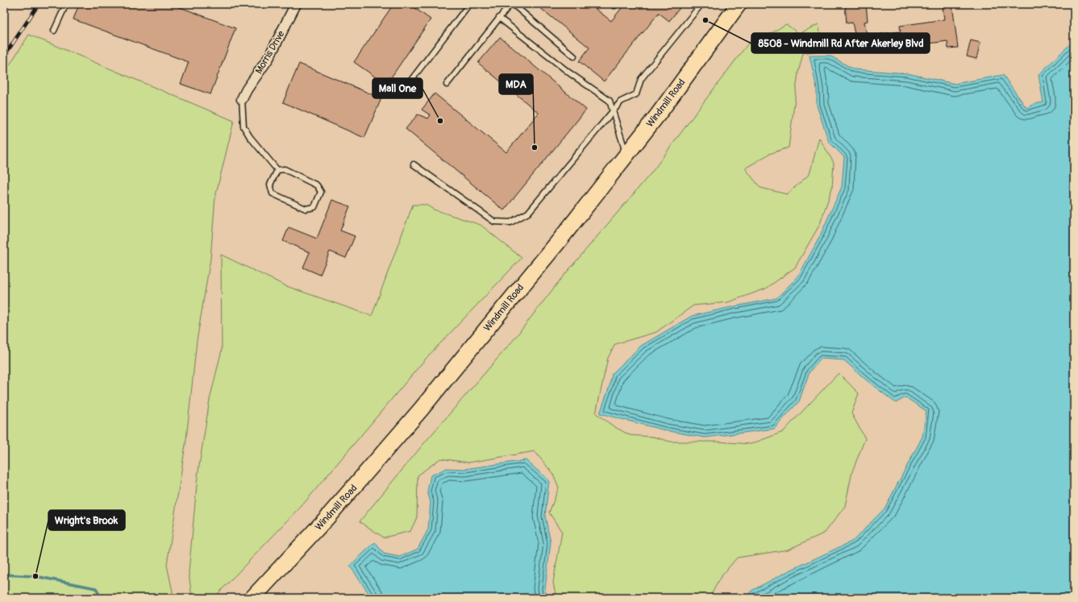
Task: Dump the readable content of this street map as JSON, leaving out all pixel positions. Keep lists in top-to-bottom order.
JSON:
{
  "streets": {
    "main road": ["Windmill Road"],
    "street": ["Morris Drive"]
  },
  "places": [
    "8508 - Windmill Rd After Akerley Blvd",
    "Mall One",
    "MDA",
    "Wright's Brook"
  ]
}
